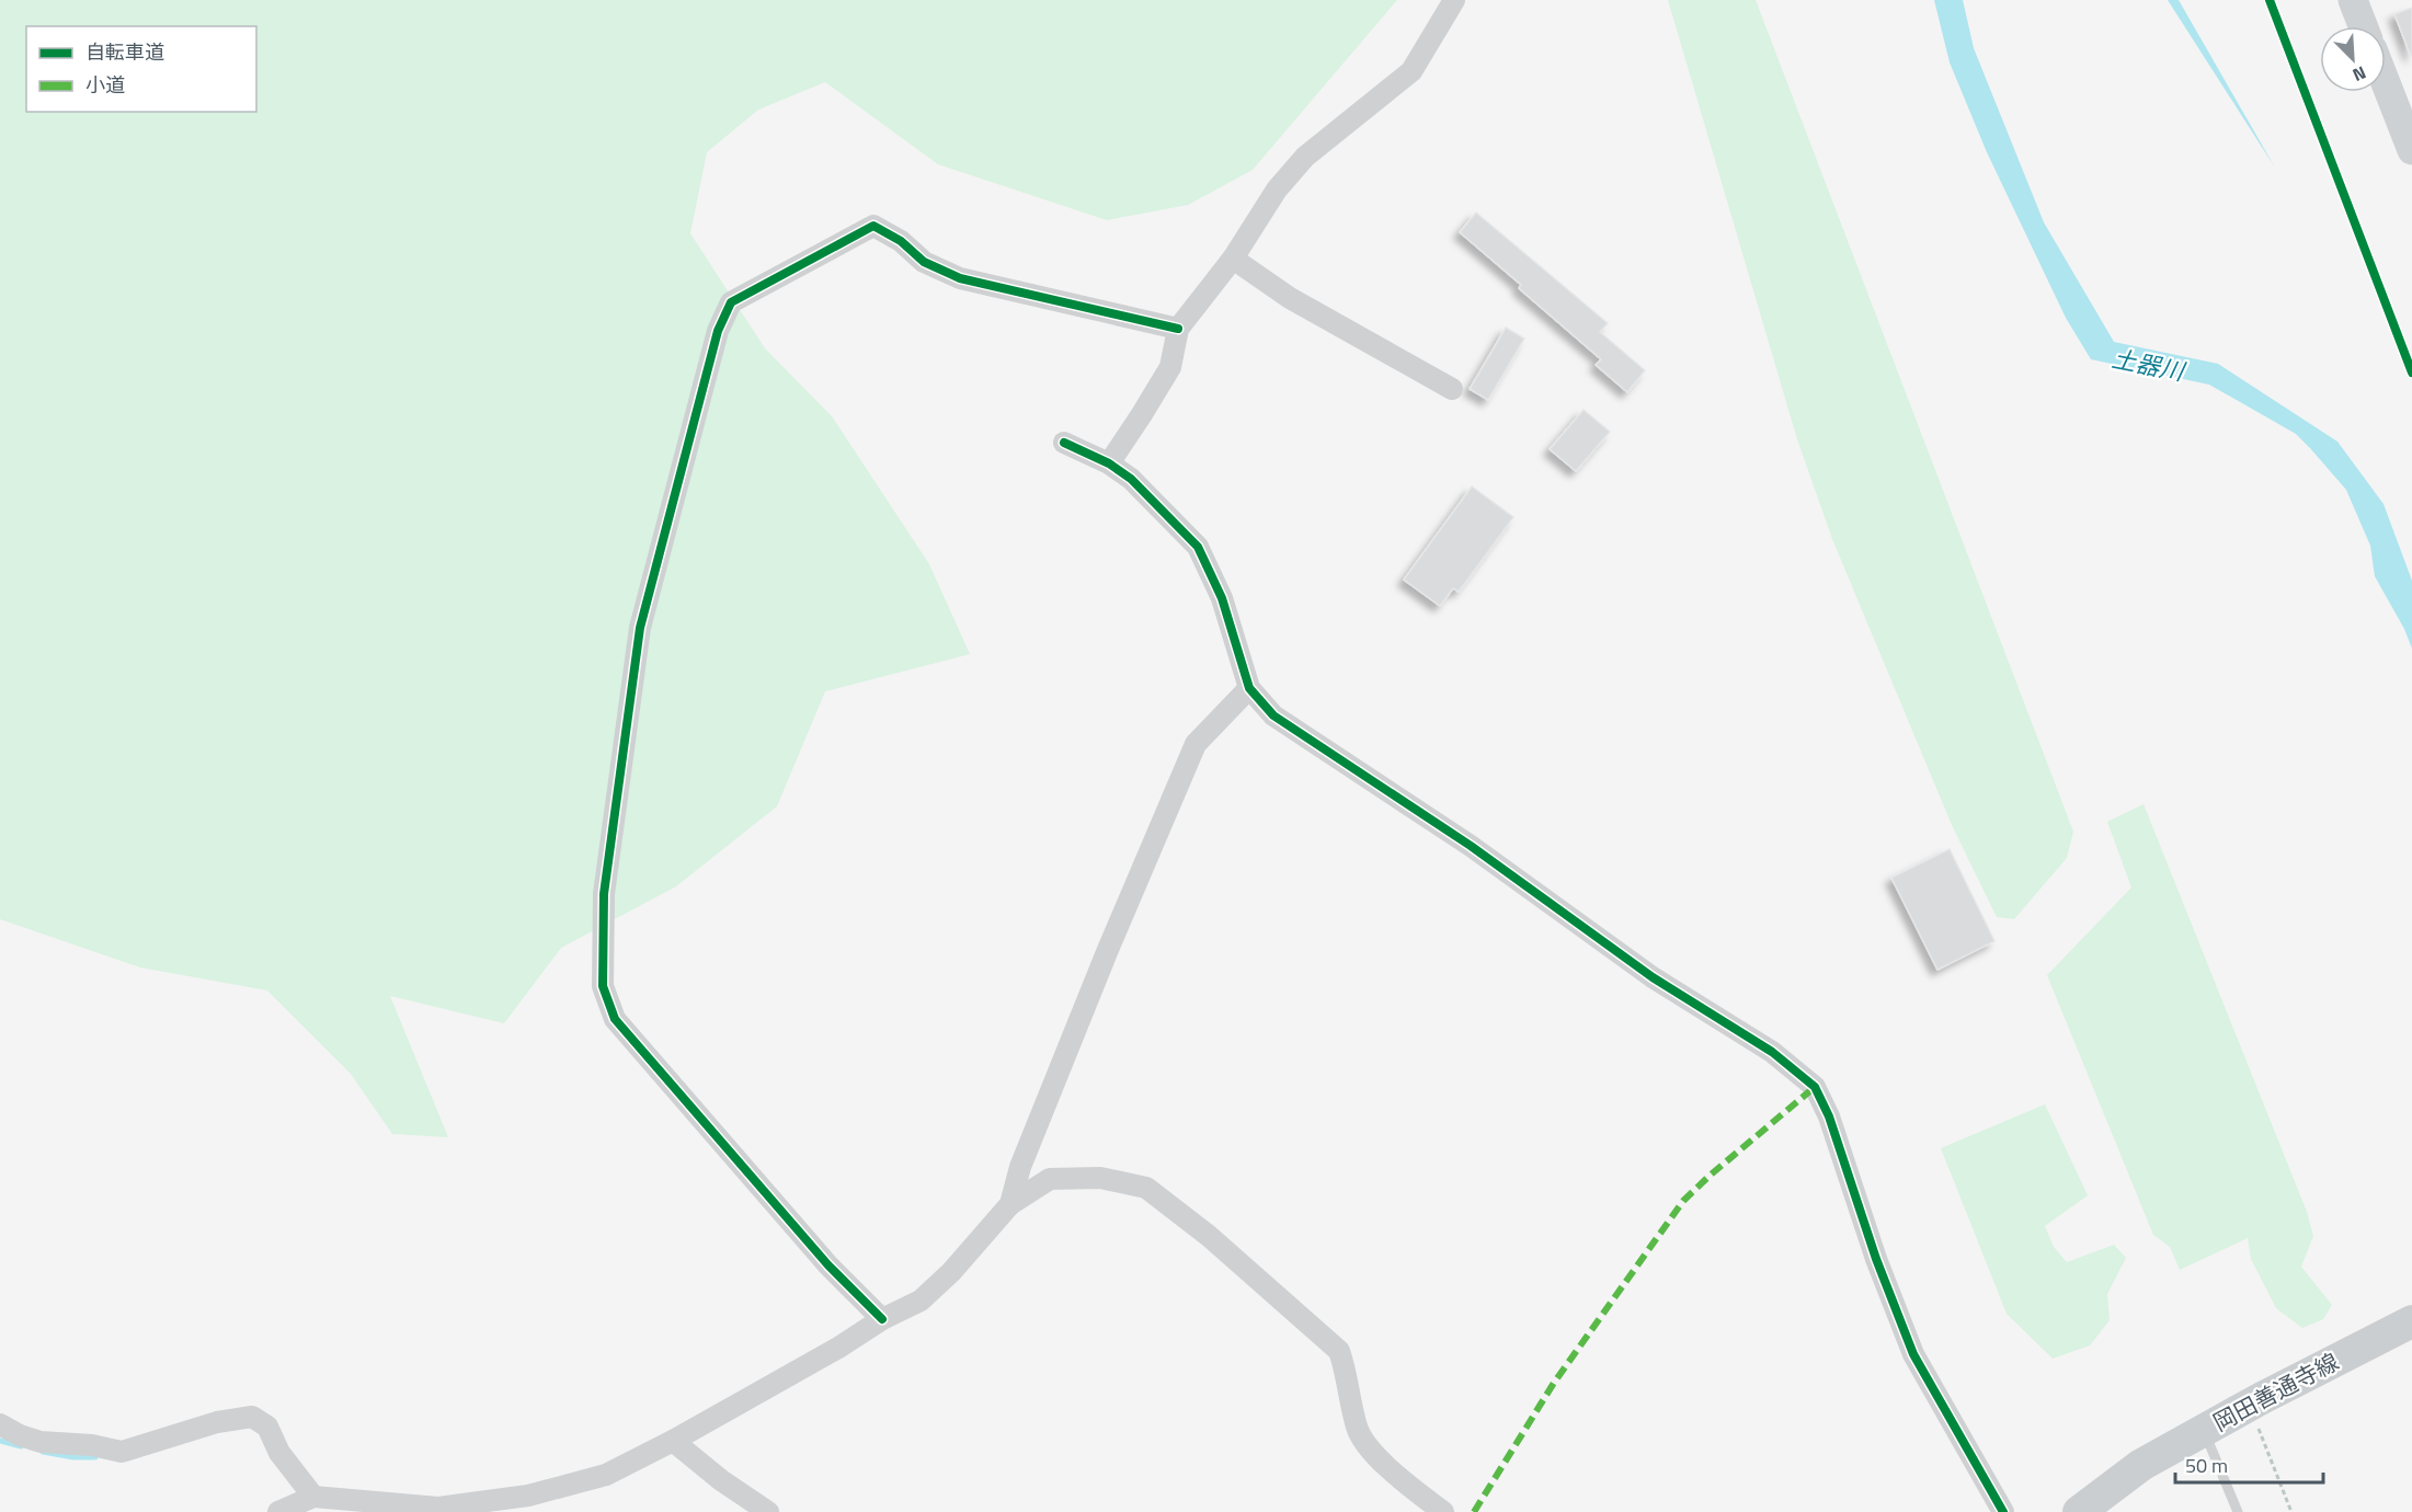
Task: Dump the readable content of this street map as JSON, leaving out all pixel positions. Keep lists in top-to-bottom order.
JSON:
{
  "streets": {
    "main road": ["岡田善通寺線"]
  },
  "water": ["土器川"],
  "legend": ["自転車道", "小道"],
  "scale_bar": "50 m",
  "north": "bottom right"
}
